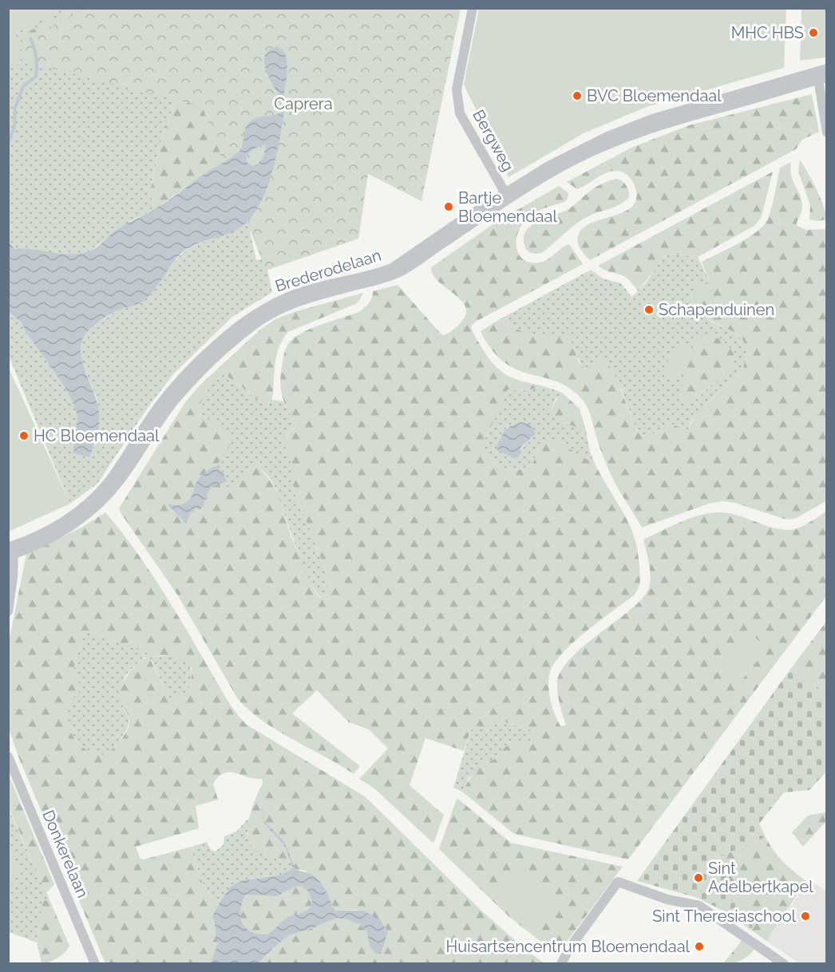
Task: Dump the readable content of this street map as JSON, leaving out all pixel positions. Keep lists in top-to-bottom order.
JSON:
{
  "streets": {
    "street": ["Bergweg", "Brederodelaan", "Donkerelaan"]
  },
  "crossings": [
    ["Bergweg", "Brederodelaan"]
  ],
  "parks": ["Caprera"],
  "places": [
    "MHC HBS",
    "BVC Bloemendaal",
    "Bartje Bloemendaal",
    "Schapenduinen",
    "HC Bloemendaal",
    "Sint Adelbertkapel",
    "Sint Theresiaschool",
    "Huisartsencentrum Bloemendaal"
  ]
}
